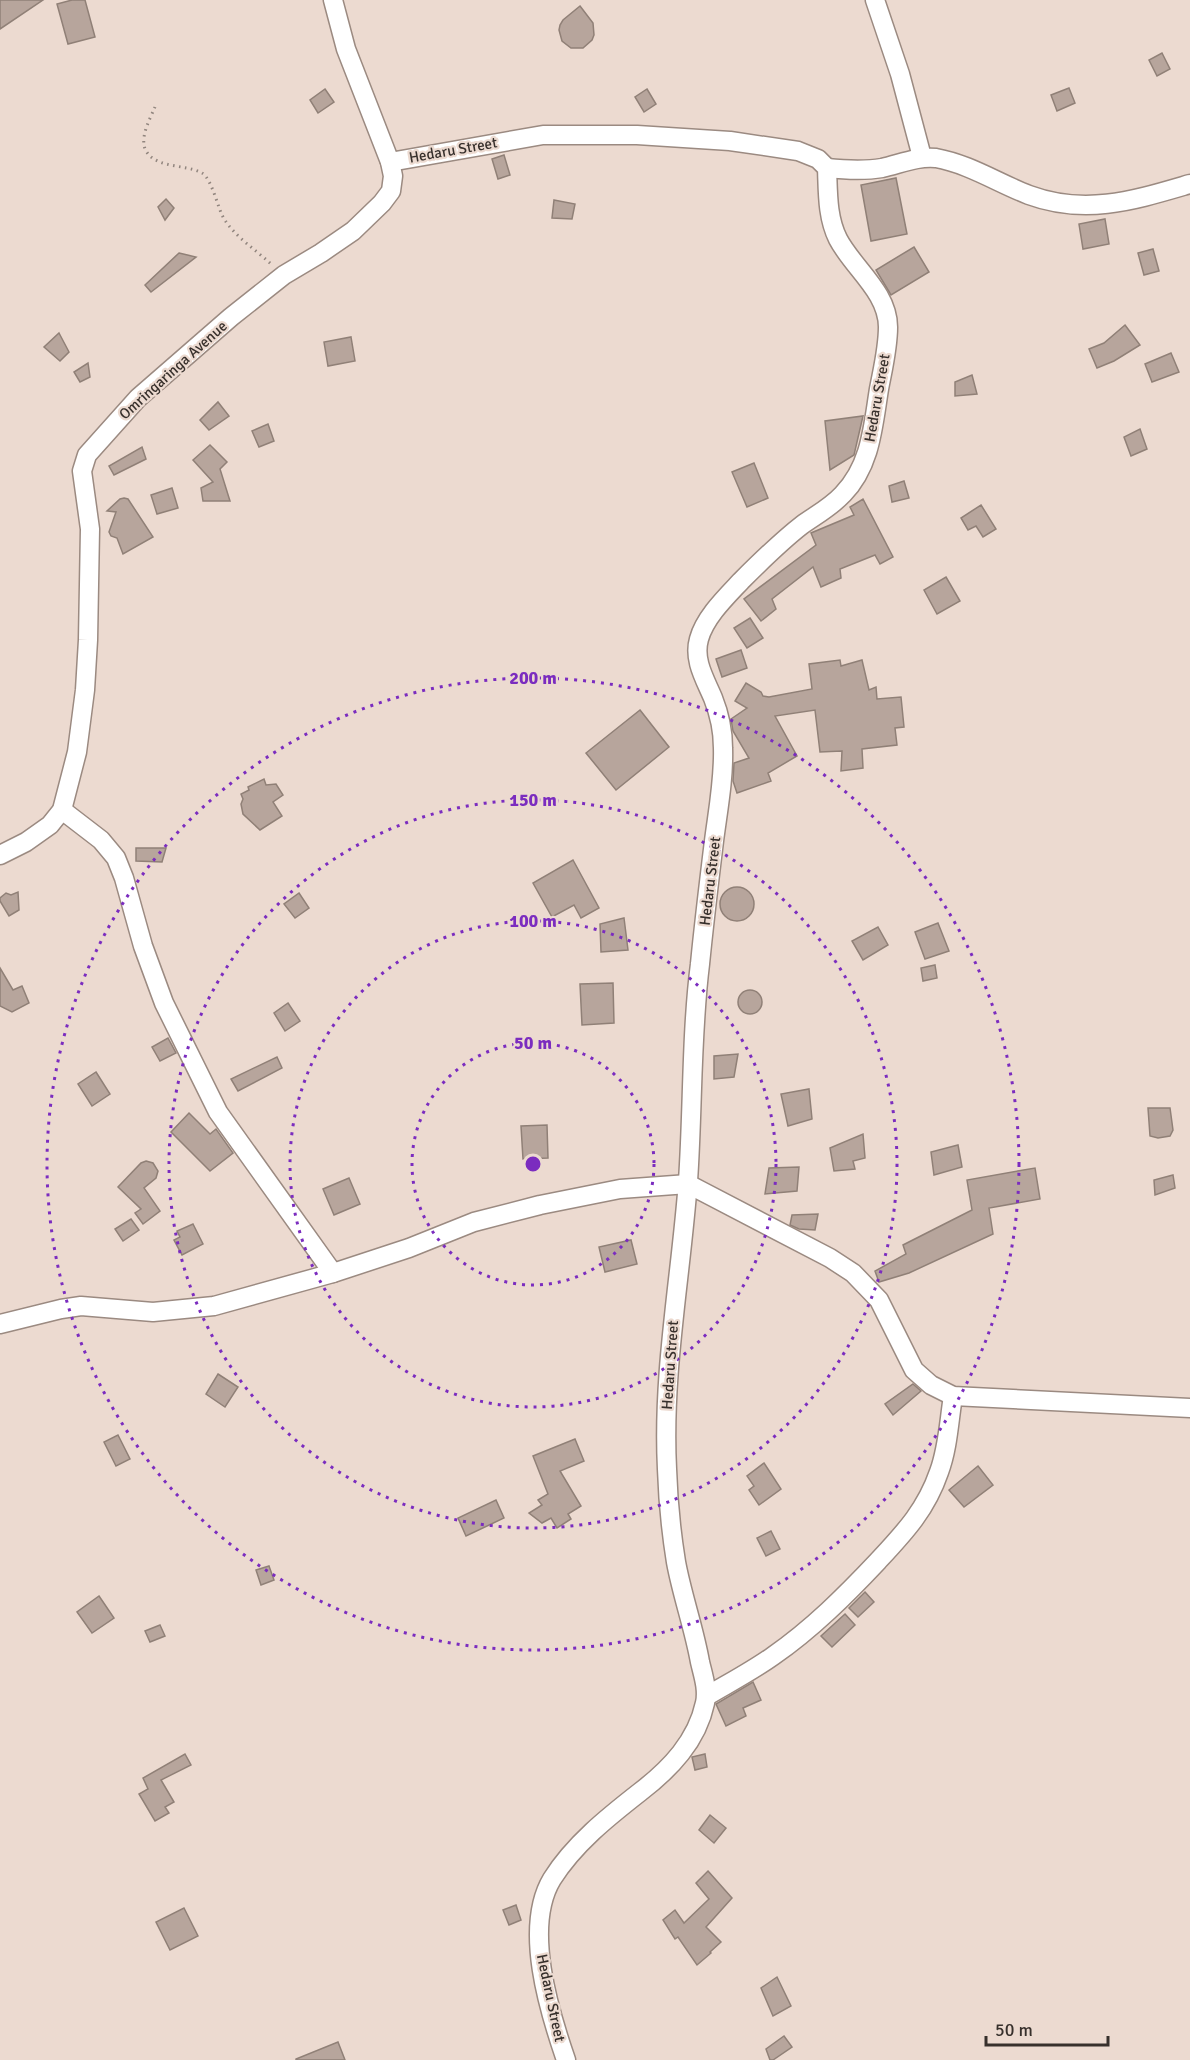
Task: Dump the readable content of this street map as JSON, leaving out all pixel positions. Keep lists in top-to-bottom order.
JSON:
{
  "streets": {
    "street": ["Hedaru Street", "Omringaringa Avenue"]
  },
  "crossings": [
    ["Hedaru Street", "Omringaringa Avenue"]
  ],
  "scale_bar": "50 m",
  "rings": [
    "200 m",
    "150 m",
    "100 m",
    "50 m"
  ]
}
